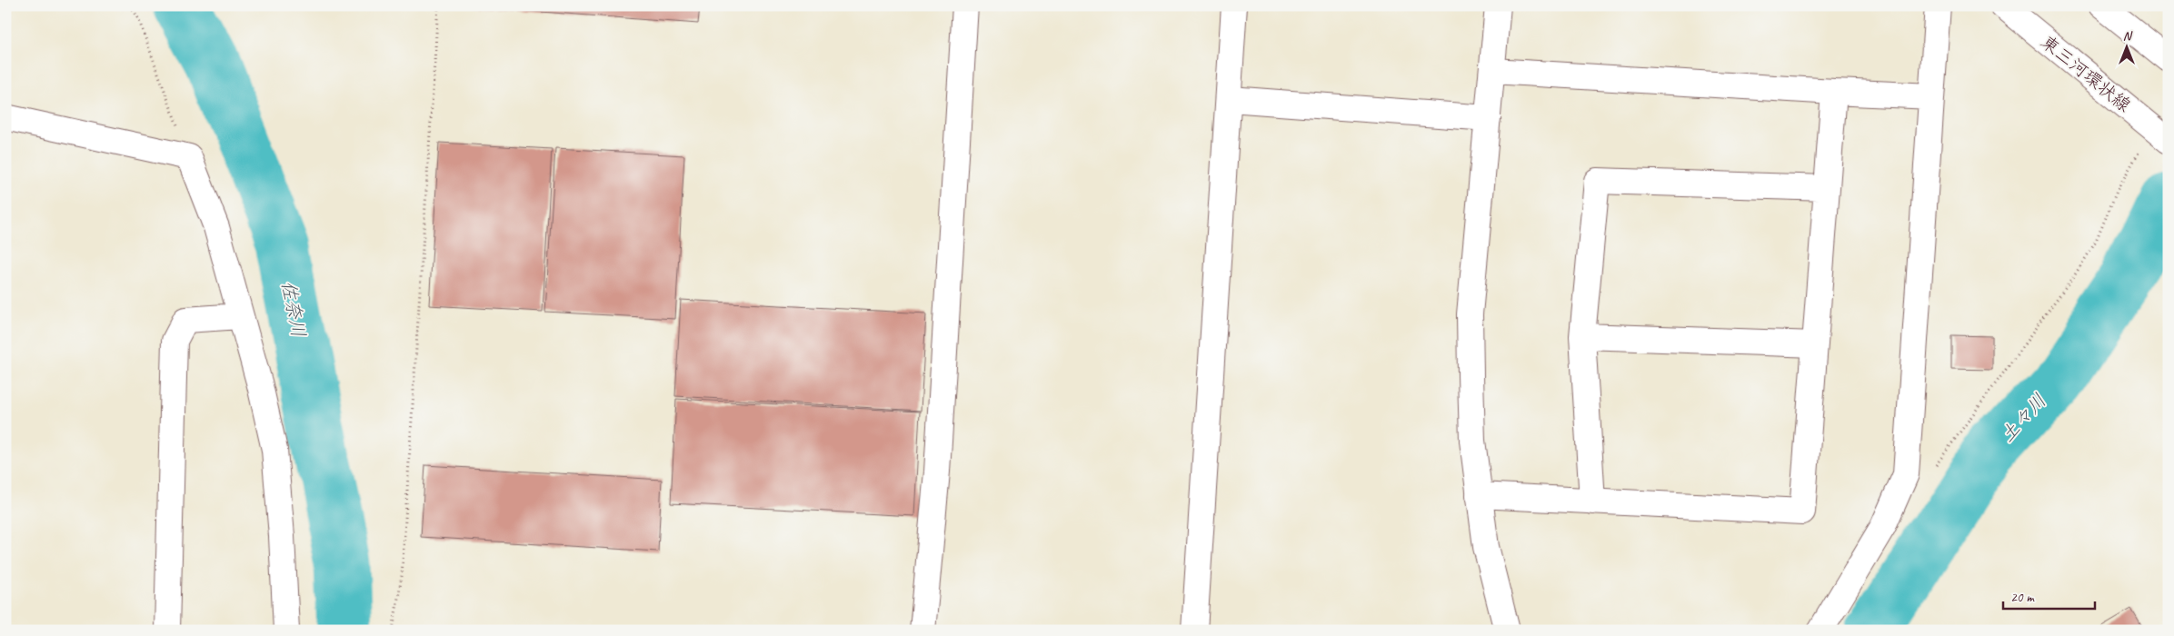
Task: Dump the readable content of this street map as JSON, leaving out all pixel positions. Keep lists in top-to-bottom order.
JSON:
{
  "streets": {
    "street": ["東三河環状線"]
  },
  "water": ["佐奈川", "土々川"],
  "scale_bar": "20 m",
  "north": "top"
}
